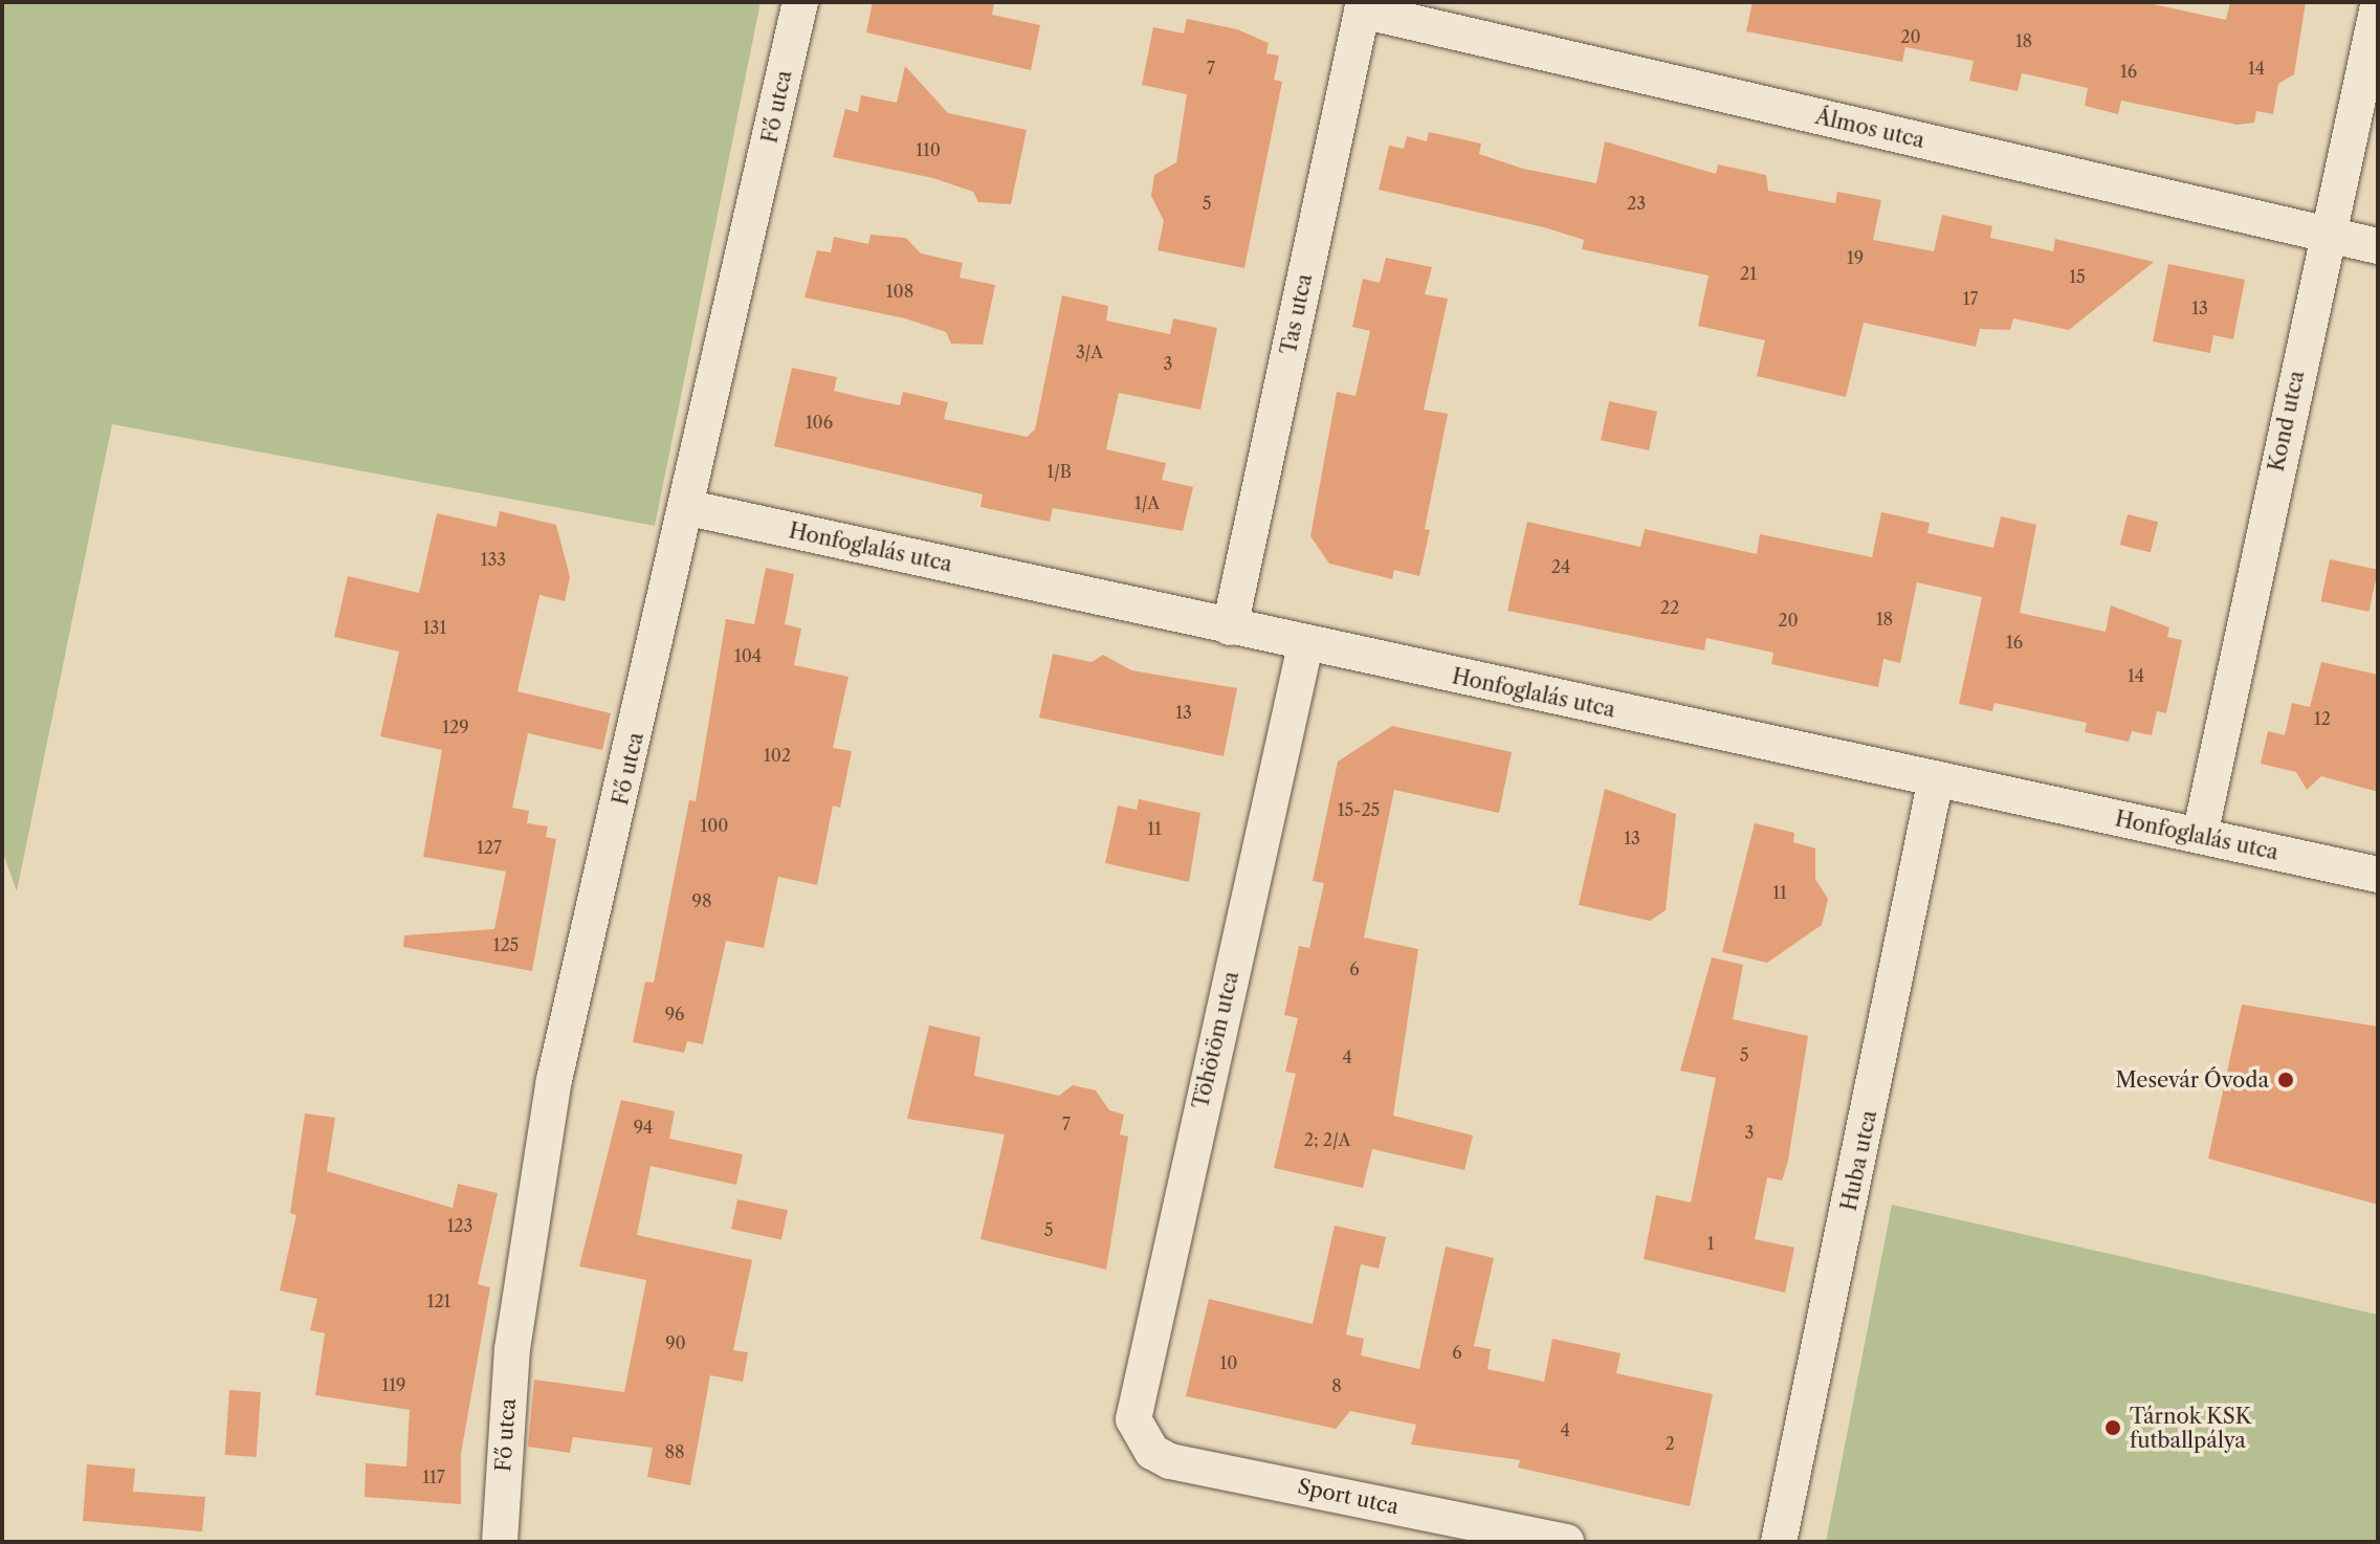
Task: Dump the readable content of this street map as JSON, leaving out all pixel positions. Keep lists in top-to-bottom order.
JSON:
{
  "streets": {
    "street": [
      "Fő utca",
      "Álmos utca",
      "Tas utca",
      "Kond utca",
      "Honfoglalás utca",
      "Töhötöm utca",
      "Huba utca",
      "Sport utca"
    ]
  },
  "crossings": [
    ["Fő utca", "Honfoglalás utca"],
    ["Álmos utca", "Tas utca"],
    ["Álmos utca", "Kond utca"],
    ["Tas utca", "Honfoglalás utca"],
    ["Kond utca", "Honfoglalás utca"],
    ["Honfoglalás utca", "Töhötöm utca"],
    ["Honfoglalás utca", "Huba utca"],
    ["Töhötöm utca", "Sport utca"]
  ],
  "places": ["Mesevár Óvoda", "Tárnok KSK futballpálya"],
  "house_numbers": [
    "20",
    "18",
    "7",
    "14",
    "16",
    "110",
    "5",
    "23",
    "19",
    "21",
    "15",
    "108",
    "17",
    "13",
    "3/A",
    "3",
    "106",
    "1/B",
    "1/A",
    "133",
    "24",
    "22",
    "18",
    "20",
    "131",
    "16",
    "104",
    "14",
    "13",
    "12",
    "129",
    "102",
    "15-25",
    "100",
    "11",
    "13",
    "127",
    "11",
    "98",
    "125",
    "6",
    "96",
    "5",
    "4",
    "7",
    "94",
    "3",
    "2; 2/A",
    "123",
    "5",
    "1",
    "121",
    "90",
    "6",
    "10",
    "119",
    "8",
    "4",
    "2",
    "88",
    "117"
  ]
}
